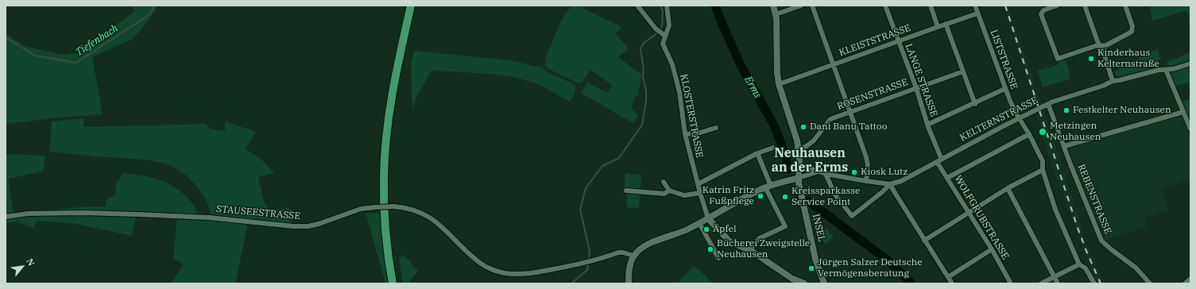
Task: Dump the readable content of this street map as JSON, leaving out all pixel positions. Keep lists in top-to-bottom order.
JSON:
{
  "streets": {
    "street": [
      "KLEISTSTRASSE",
      "LISTSTRASSE",
      "LANGE STRASSE",
      "ROSENSTRASSE",
      "KLOSTERSTRASSE",
      "KELTERNSTRASSE",
      "REBENSTRASSE",
      "STAUSEESTRASSE",
      "WOLFGRUBSTRASSE",
      "INSEL"
    ]
  },
  "crossings": [
    ["KLEISTSTRASSE", "LISTSTRASSE"],
    ["KLEISTSTRASSE", "LANGE STRASSE"],
    ["KLEISTSTRASSE", "INSEL"],
    ["LISTSTRASSE", "KELTERNSTRASSE"],
    ["LANGE STRASSE", "ROSENSTRASSE"],
    ["LANGE STRASSE", "KELTERNSTRASSE"],
    ["LANGE STRASSE", "WOLFGRUBSTRASSE"],
    ["ROSENSTRASSE", "INSEL"],
    ["KELTERNSTRASSE", "REBENSTRASSE"],
    ["KELTERNSTRASSE", "WOLFGRUBSTRASSE"],
    ["KELTERNSTRASSE", "INSEL"]
  ],
  "districts": ["Neuhausen an der Erms"],
  "water": ["Tiefenbach", "Erms"],
  "places": [
    "Kinderhaus Kelternstraße",
    "Festkelter Neuhausen",
    "Dani Banu Tattoo",
    "Metzingen Neuhausen",
    "Kiosk Lutz",
    "Katrin Fritz Fußpflege",
    "Kreissparkasse Service Point",
    "Äpfel",
    "Bücherei Zweigstelle Neuhausen",
    "Jürgen Salzer Deutsche Vermögensberatung"
  ],
  "north": "top right"
}
